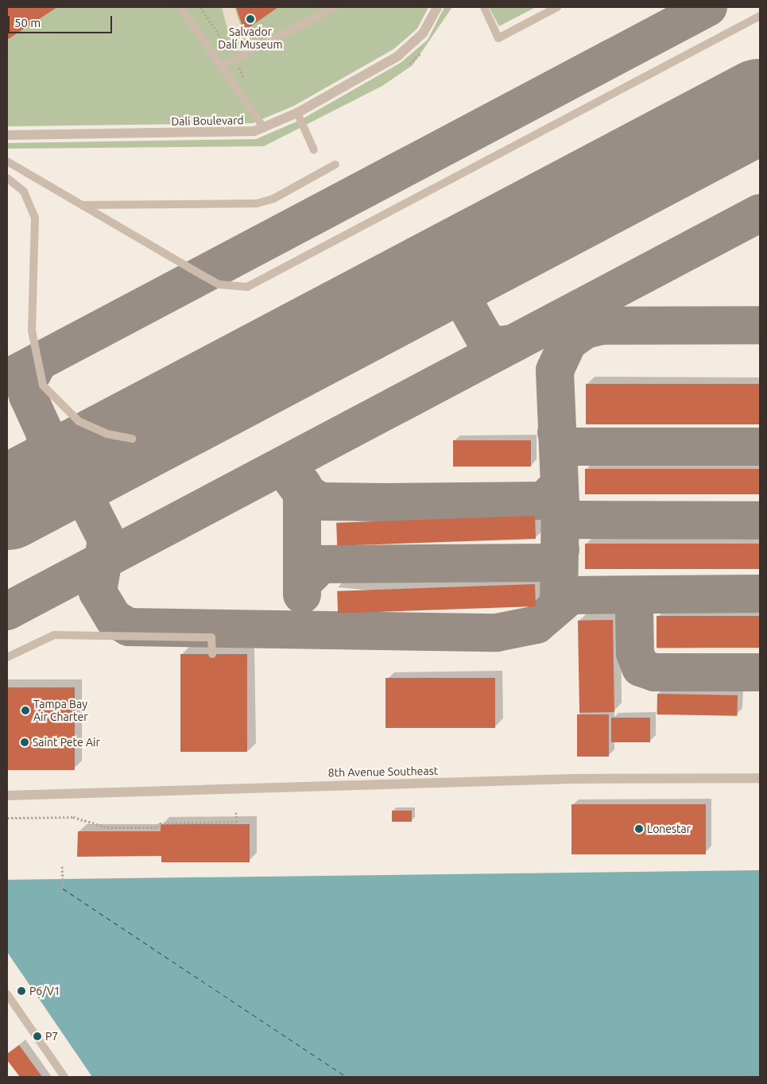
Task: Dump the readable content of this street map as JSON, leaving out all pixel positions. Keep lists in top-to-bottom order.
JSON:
{
  "streets": {
    "street": ["Dali Boulevard", "8th Avenue Southeast"]
  },
  "places": [
    "Salvador Dalí Museum",
    "Tampa Bay Air Charter",
    "Saint Pete Air",
    "Lonestar",
    "P6/V1",
    "P7"
  ],
  "scale_bar": "50 m"
}
